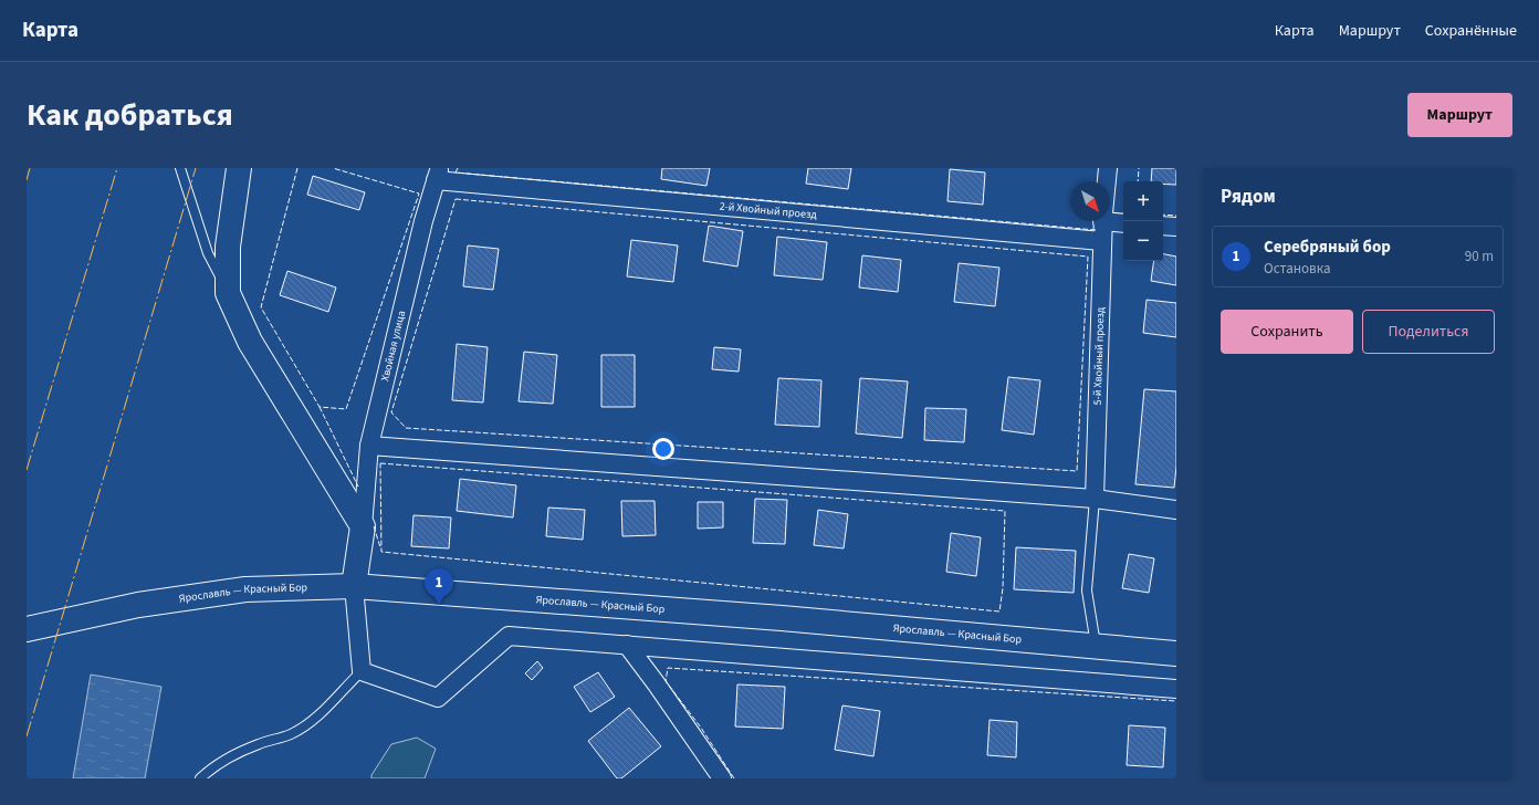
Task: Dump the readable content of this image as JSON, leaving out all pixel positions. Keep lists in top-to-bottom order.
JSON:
{
  "streets": {
    "street": [
      "2-й Хвойный проезд",
      "Хвойная улица",
      "5-й Хвойный проезд",
      "Ярославль — Красный Бор"
    ]
  },
  "crossings": [
    ["2-й Хвойный проезд", "Хвойная улица"],
    ["2-й Хвойный проезд", "5-й Хвойный проезд"]
  ],
  "north": "bottom right",
  "page": {
    "header": "Карта",
    "nav": ["Карта", "Маршрут", "Сохранённые"],
    "title": "Как добраться",
    "buttons": [
      "Маршрут",
      ["Сохранить", "Поделиться"]
    ],
    "heading": "Рядом",
    "map_buttons": ["+", "−"],
    "list": [
      {
        "mark": "1",
        "name": "Серебряный бор",
        "note": "Остановка",
        "value": "90 m"
      }
    ],
    "pins": "1"
  }
}
